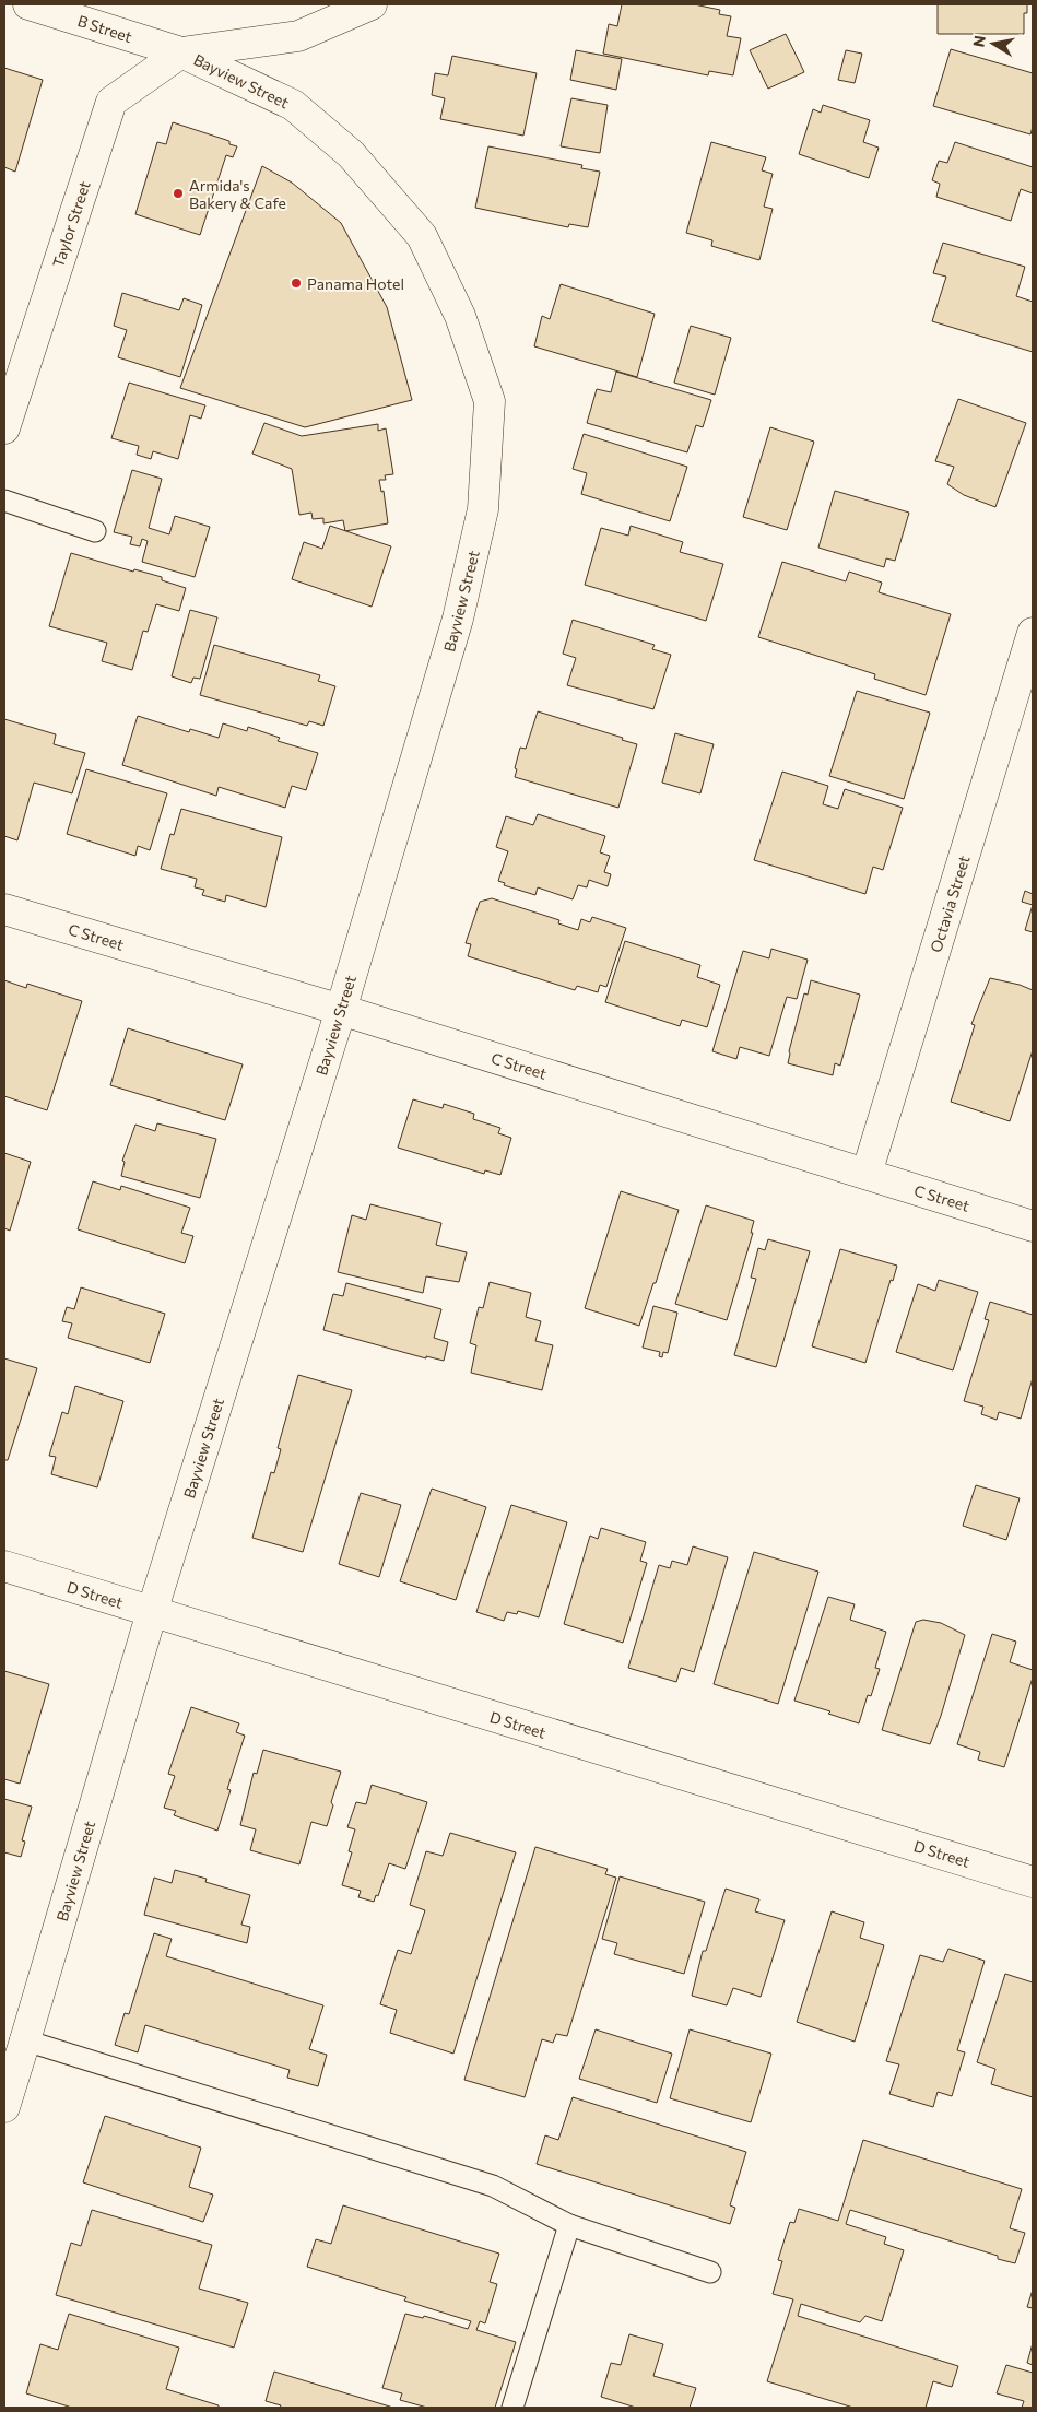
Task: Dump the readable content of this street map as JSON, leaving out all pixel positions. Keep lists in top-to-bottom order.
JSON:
{
  "streets": {
    "street": [
      "B Street",
      "Bayview Street",
      "Taylor Street",
      "Octavia Street",
      "C Street",
      "D Street"
    ]
  },
  "crossings": [
    ["B Street", "Bayview Street"],
    ["B Street", "Taylor Street"],
    ["Bayview Street", "Taylor Street"],
    ["Bayview Street", "C Street"],
    ["Bayview Street", "D Street"],
    ["Octavia Street", "C Street"]
  ],
  "places": ["Armida's Bakery & Cafe", "Panama Hotel"],
  "north": "left"
}
